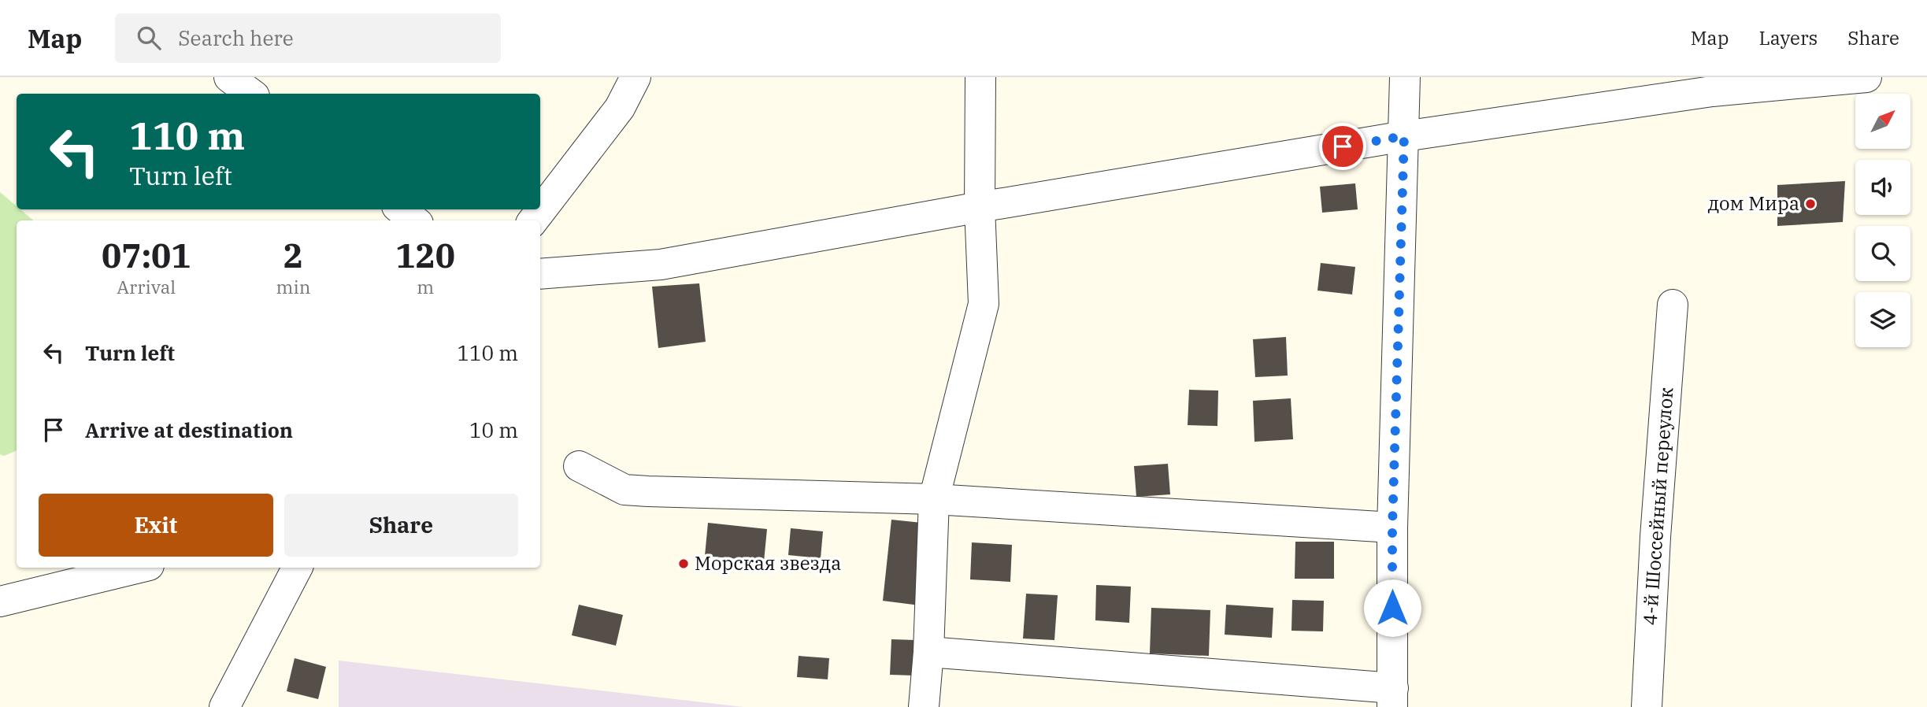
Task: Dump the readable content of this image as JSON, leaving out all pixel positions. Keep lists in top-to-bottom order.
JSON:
{
  "streets": {
    "street": ["4-й Шоссейный переулок"]
  },
  "places": ["дом Мира", "Морская звезда"],
  "north": "top right",
  "page": {
    "header": "Map",
    "search": "Search here",
    "nav": ["Map", "Layers", "Share"],
    "turn": ["110 m", "Turn left"],
    "eta": [
      "07:01",
      "Arrival",
      "2",
      "min",
      "120",
      "m"
    ],
    "list": [
      {
        "name": "Turn left",
        "value": "110 m"
      },
      {
        "name": "Arrive at destination",
        "value": "10 m"
      }
    ],
    "buttons": ["Exit", "Share"]
  }
}
